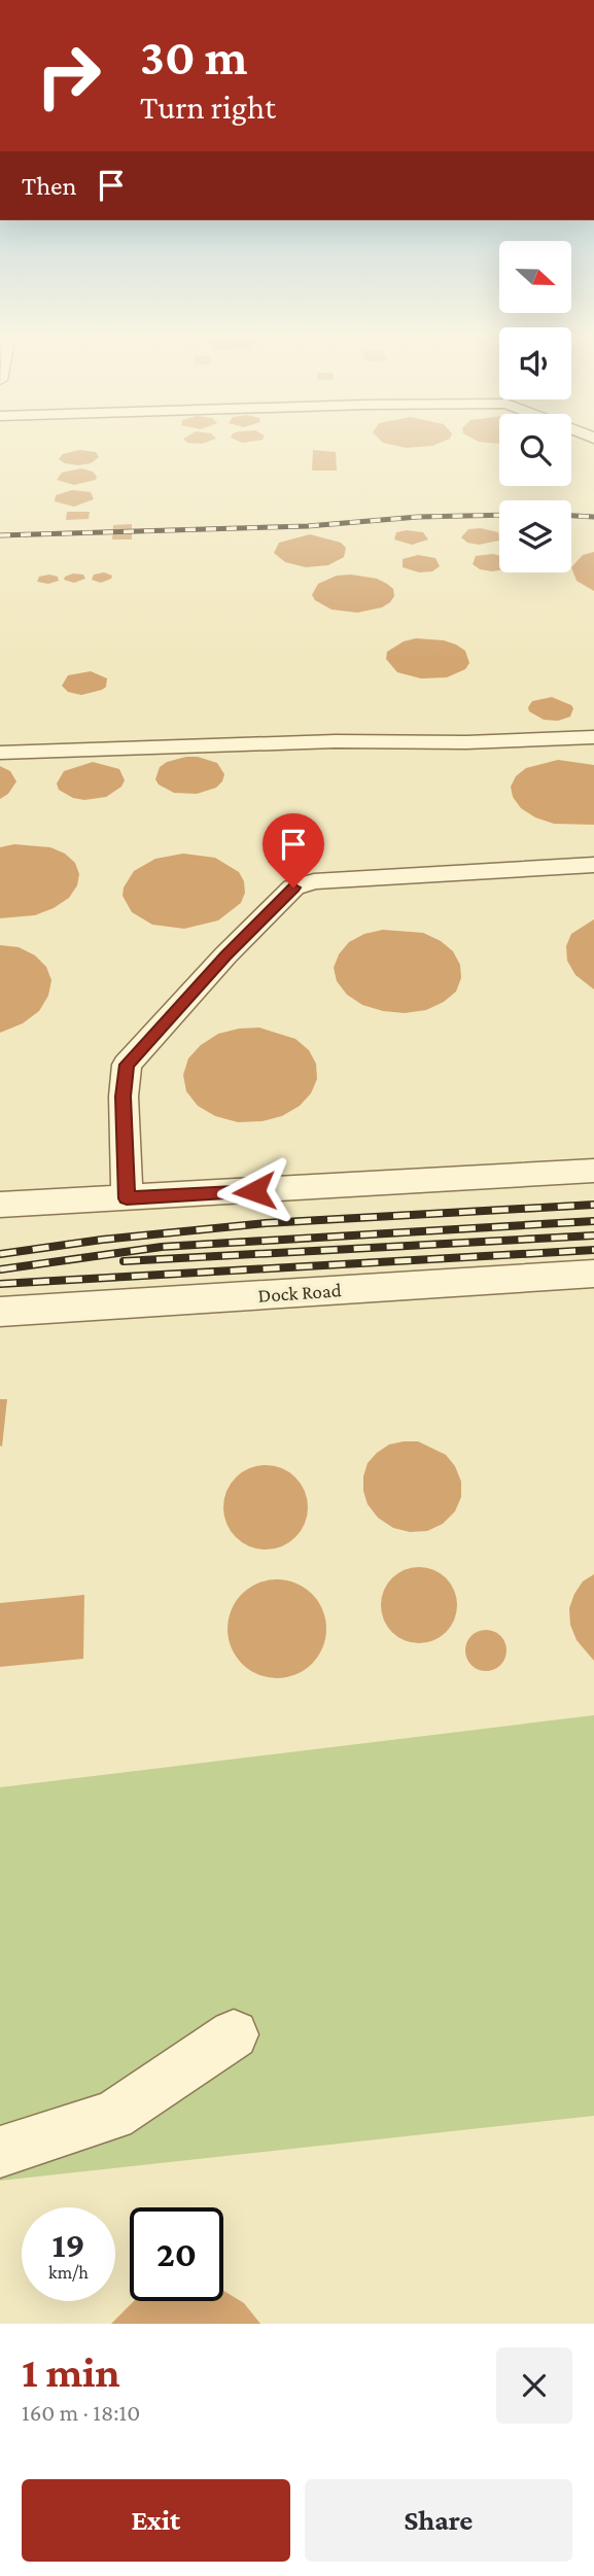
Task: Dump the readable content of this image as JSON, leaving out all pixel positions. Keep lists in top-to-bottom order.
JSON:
{
  "streets": {
    "street": ["Dock Road"]
  },
  "north": "right",
  "page": {
    "turn": ["30 m", "Turn right"],
    "then": "Then",
    "speed": "19 km/h",
    "limit": "20",
    "heading": ["1 min", "160 m · 18:10"],
    "buttons": ["Exit", "Share"]
  }
}
